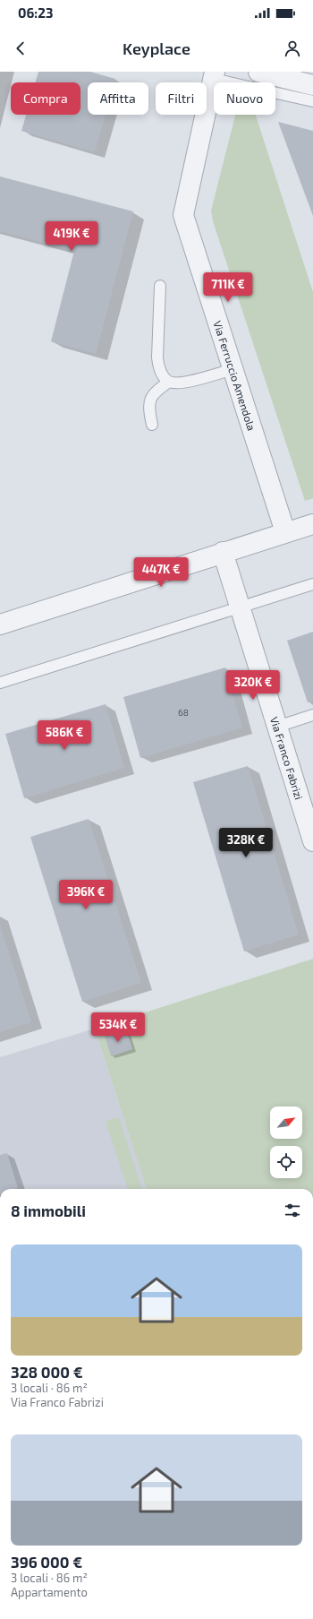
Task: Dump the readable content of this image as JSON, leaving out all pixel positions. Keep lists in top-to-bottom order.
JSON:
{
  "streets": {
    "street": ["Via Ferruccio Amendola", "Via Franco Fabrizi"]
  },
  "house_numbers": ["68"],
  "north": "top right",
  "page": {
    "status": "06:23",
    "header": "Keyplace",
    "chip": [
      "Compra",
      "Affitta",
      "Filtri",
      "Nuovo"
    ],
    "price": [
      "419K €",
      "711K €",
      "447K €",
      "320K €",
      "586K €",
      "328K €",
      "396K €",
      "534K €"
    ],
    "heading": "8 immobili",
    "list": [
      {
        "name": "328 000 €",
        "note": "3 locali · 86 m² · Via Franco Fabrizi"
      },
      {
        "name": "396 000 €",
        "note": "3 locali · 86 m² · Appartamento"
      }
    ]
  }
}
